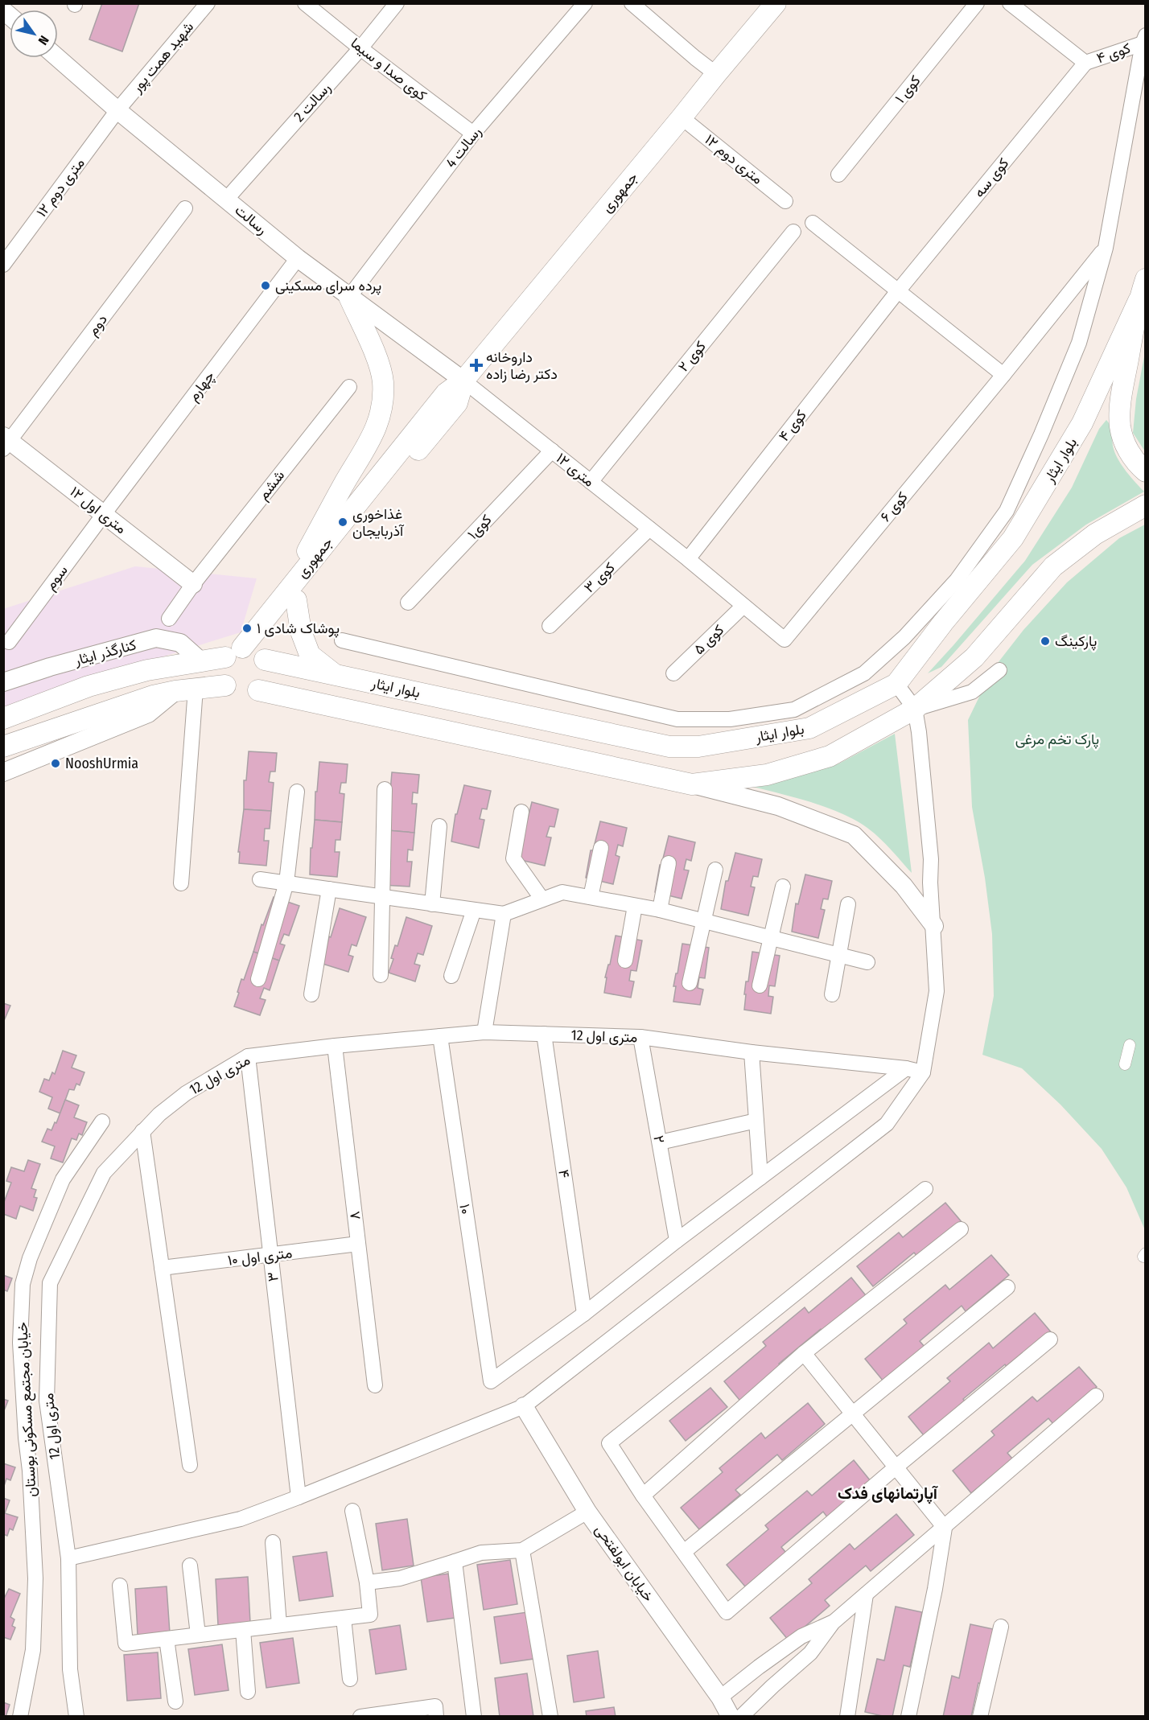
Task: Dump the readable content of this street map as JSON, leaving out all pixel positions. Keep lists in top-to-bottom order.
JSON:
{
  "streets": {
    "main road": ["جمهوری", "بلوار ایثار"],
    "street": [
      "کوی ۴",
      "شهید همت پور",
      "کوی صدا و سیما",
      "کوی ۱",
      "رسالت 2",
      "رسالت 4",
      "۱۲ متری دوم",
      "کوی سه",
      "رسالت",
      "دوم",
      "کوی ۲",
      "چهارم",
      "۱۲ متری",
      "ششم",
      "کوی ۶",
      "۱۲ متری اول",
      "کوی۱",
      "سوم",
      "کوی ۳",
      "کوی ۵",
      "کنارگذر ایثار",
      "12 متری اول",
      "۲",
      "۴",
      "۱۰",
      "۸",
      "۱۰ متری اول",
      "۳",
      "خیابان مجتمع مسکونی بوستان",
      "خیابان ابولفتحی"
    ]
  },
  "crossings": [
    ["کوی ۴", "کوی سه"],
    ["کوی ۴", "۱۲ متری"],
    ["شهید همت پور", "۱۲ متری دوم"],
    ["شهید همت پور", "رسالت"],
    ["کوی صدا و سیما", "رسالت 2"],
    ["کوی صدا و سیما", "رسالت 4"],
    ["رسالت 2", "رسالت"],
    ["رسالت 4", "رسالت"],
    ["۱۲ متری دوم", "جمهوری"],
    ["۱۲ متری دوم", "رسالت"],
    ["جمهوری", "رسالت"],
    ["جمهوری", "بلوار ایثار"],
    ["جمهوری", "۱۲ متری"],
    ["رسالت", "چهارم"],
    ["رسالت", "۱۲ متری"],
    ["دوم", "۱۲ متری اول"],
    ["کوی ۲", "۱۲ متری"],
    ["چهارم", "۱۲ متری اول"],
    ["چهارم", "سوم"],
    ["بلوار ایثار", "کنارگذر ایثار"],
    ["۱۲ متری", "کوی ۶"],
    ["۱۲ متری", "کوی۱"],
    ["۱۲ متری", "کوی ۳"],
    ["۱۲ متری", "کوی ۵"],
    ["ششم", "۱۲ متری اول"],
    ["۱۲ متری اول", "سوم"],
    ["12 متری اول", "۲"],
    ["12 متری اول", "۴"],
    ["12 متری اول", "۱۰"],
    ["12 متری اول", "۸"],
    ["12 متری اول", "۳"],
    ["۴", "۱۰"],
    ["۸", "۱۰ متری اول"],
    ["۱۰ متری اول", "۳"]
  ],
  "districts": ["آپارتمانهای فدک"],
  "parks": ["پارک تخم مرغی"],
  "places": {
    "other": [
      "پرده سرای مسکینی",
      "غذاخوری آذربایجان",
      "پوشاک شادی ۱",
      "پارکینگ",
      "NooshUrmia"
    ],
    "health": ["داروخانه دکتر رضا زاده"]
  },
  "north": "bottom right"
}
